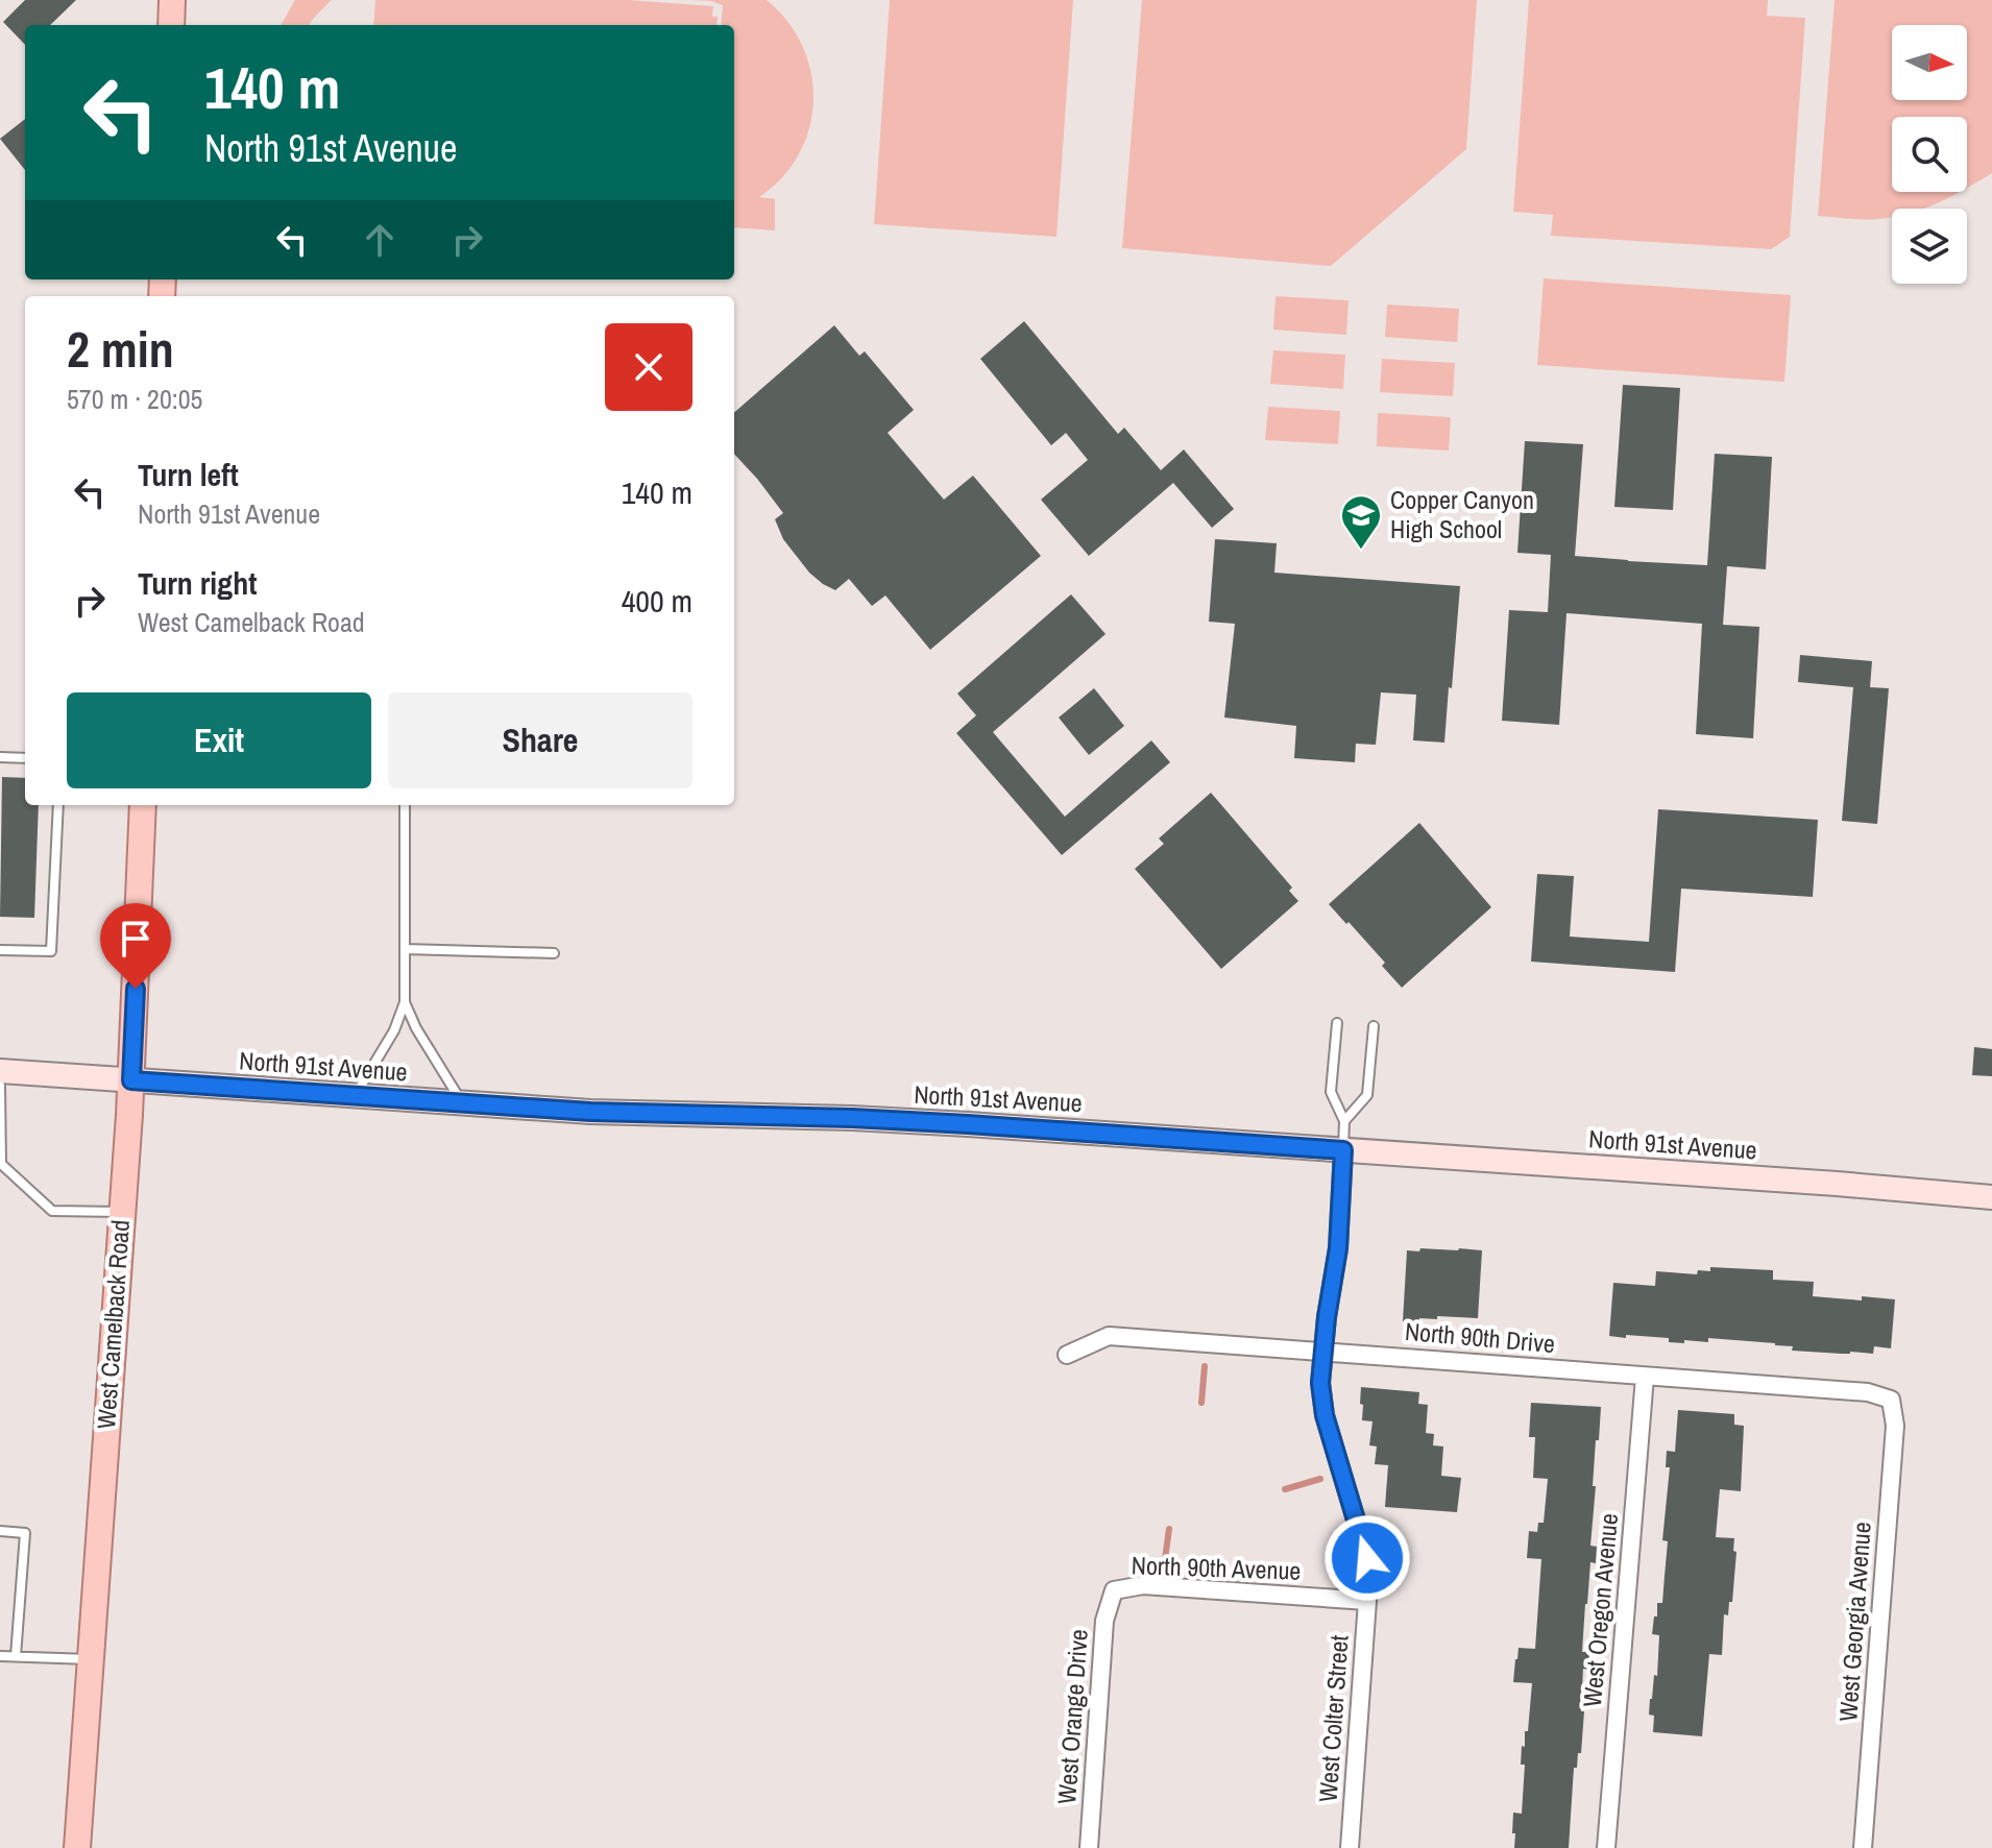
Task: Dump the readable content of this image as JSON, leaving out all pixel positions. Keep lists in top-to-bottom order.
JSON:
{
  "streets": {
    "main road": ["North 91st Avenue", "West Camelback Road"],
    "street": [
      "North 90th Drive",
      "North 90th Avenue",
      "West Oregon Avenue",
      "West Georgia Avenue",
      "West Orange Drive",
      "West Colter Street"
    ]
  },
  "crossings": [
    ["North 91st Avenue", "West Camelback Road"],
    ["North 91st Avenue", "West Colter Street"],
    ["North 90th Drive", "West Oregon Avenue"],
    ["North 90th Drive", "West Georgia Avenue"],
    ["North 90th Drive", "West Colter Street"],
    ["North 90th Avenue", "West Orange Drive"],
    ["North 90th Avenue", "West Colter Street"]
  ],
  "places": {
    "school or university": ["Copper Canyon High School"]
  },
  "north": "right",
  "page": {
    "turn": ["140 m", "North 91st Avenue"],
    "heading": ["2 min", "570 m · 20:05"],
    "list": [
      {
        "name": "Turn left",
        "note": "North 91st Avenue",
        "value": "140 m"
      },
      {
        "name": "Turn right",
        "note": "West Camelback Road",
        "value": "400 m"
      }
    ],
    "buttons": ["Exit", "Share"]
  }
}
